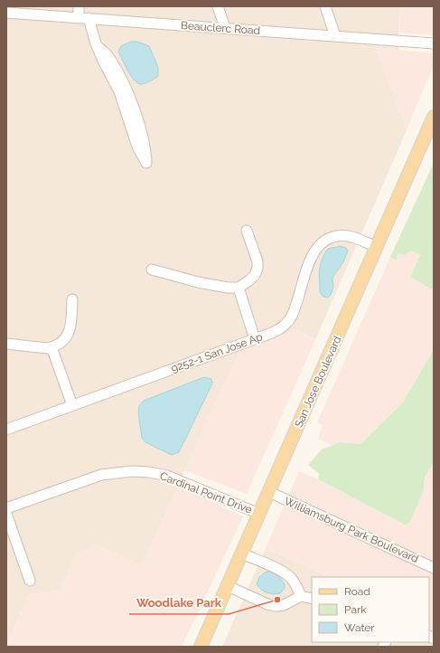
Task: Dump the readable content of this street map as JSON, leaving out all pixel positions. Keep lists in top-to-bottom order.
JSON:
{
  "streets": {
    "main road": ["San Jose Boulevard"],
    "street": [
      "Beauclerc Road",
      "9252-1 San Jose Ap",
      "Cardinal Point Drive",
      "Williamsburg Park Boulevard"
    ]
  },
  "crossings": [
    ["9252-1 San Jose Ap", "San Jose Boulevard"],
    ["San Jose Boulevard", "Cardinal Point Drive"],
    ["San Jose Boulevard", "Williamsburg Park Boulevard"]
  ],
  "places": ["Woodlake Park"],
  "legend": ["Road", "Park", "Water"]
}
